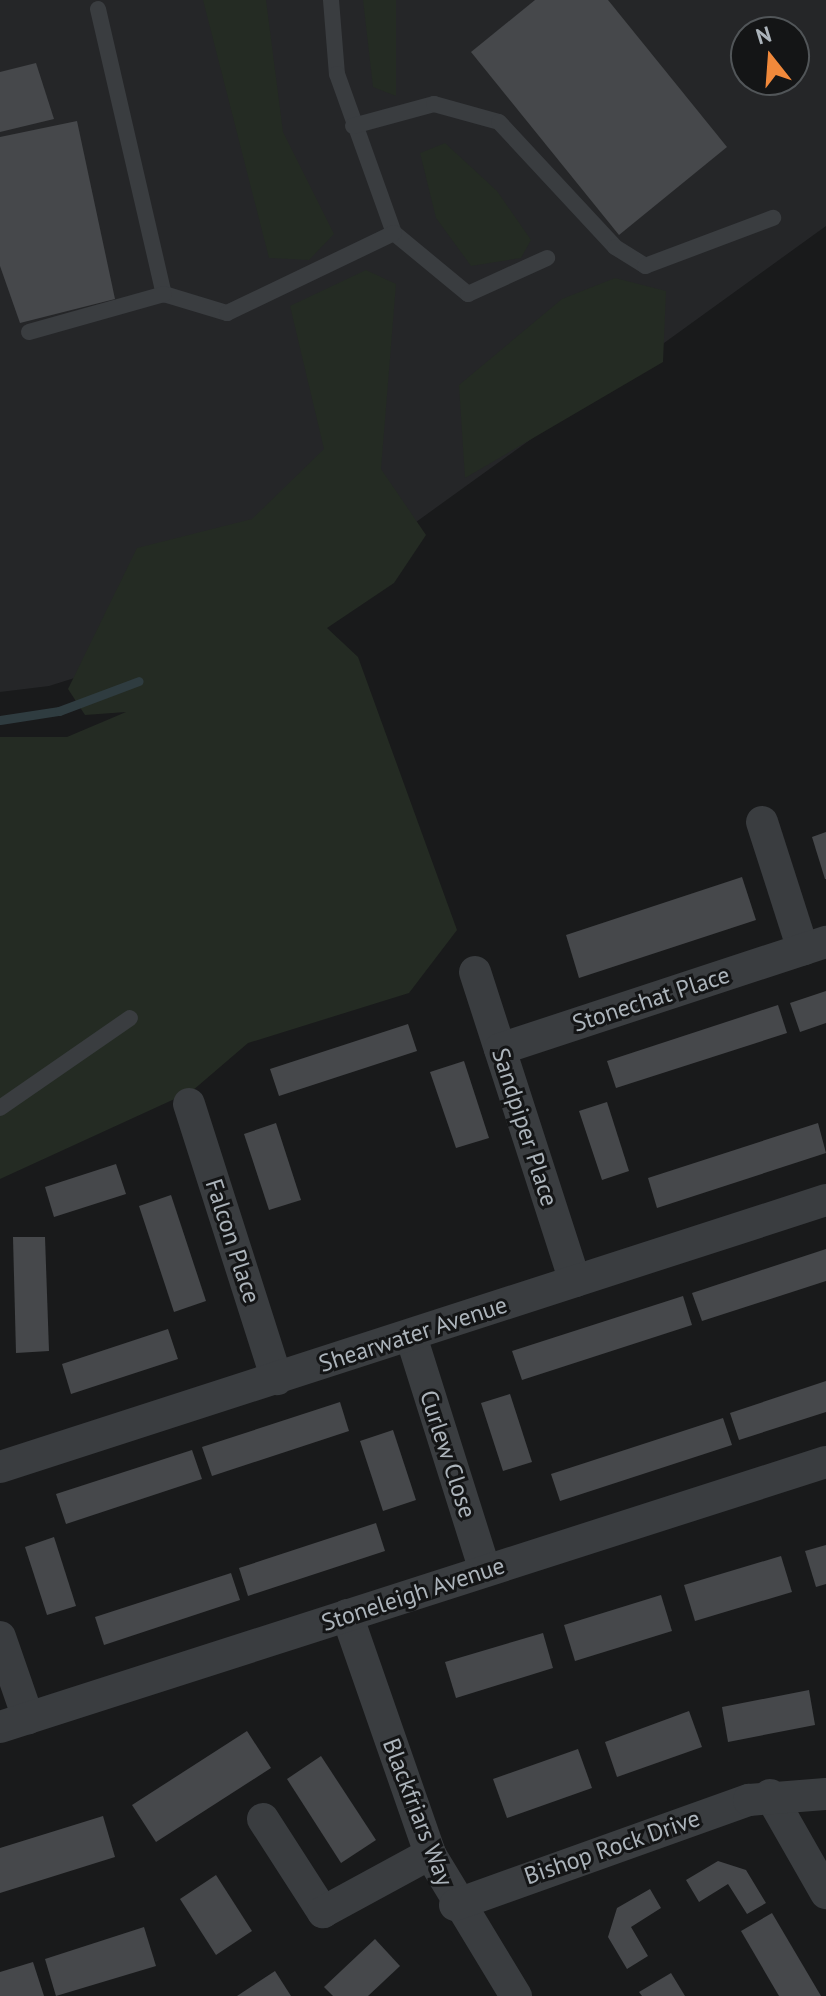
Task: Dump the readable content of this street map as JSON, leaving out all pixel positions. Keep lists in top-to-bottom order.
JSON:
{
  "streets": {
    "street": [
      "Stonechat Place",
      "Sandpiper Place",
      "Falcon Place",
      "Shearwater Avenue",
      "Curlew Close",
      "Stoneleigh Avenue",
      "Blackfriars Way",
      "Bishop Rock Drive"
    ]
  },
  "crossings": [
    ["Stonechat Place", "Sandpiper Place"],
    ["Sandpiper Place", "Shearwater Avenue"],
    ["Falcon Place", "Shearwater Avenue"],
    ["Shearwater Avenue", "Curlew Close"],
    ["Curlew Close", "Stoneleigh Avenue"],
    ["Stoneleigh Avenue", "Blackfriars Way"],
    ["Blackfriars Way", "Bishop Rock Drive"]
  ],
  "north": "top"
}
